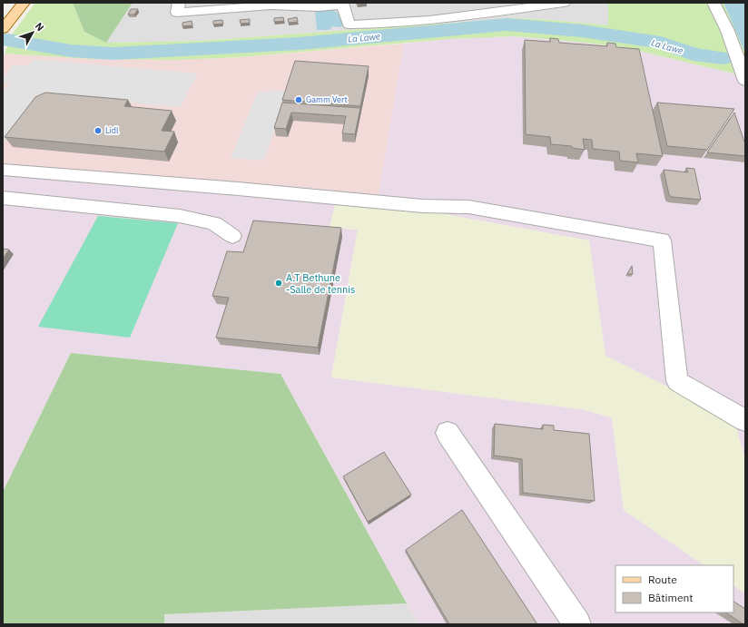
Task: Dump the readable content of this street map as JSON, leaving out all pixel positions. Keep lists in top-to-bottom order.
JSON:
{
  "water": ["La Lawe"],
  "places": ["Gamm Vert", "Lidl", "A.T Bethune -Salle de tennis"],
  "legend": ["Route", "Bâtiment"],
  "north": "top right"
}
